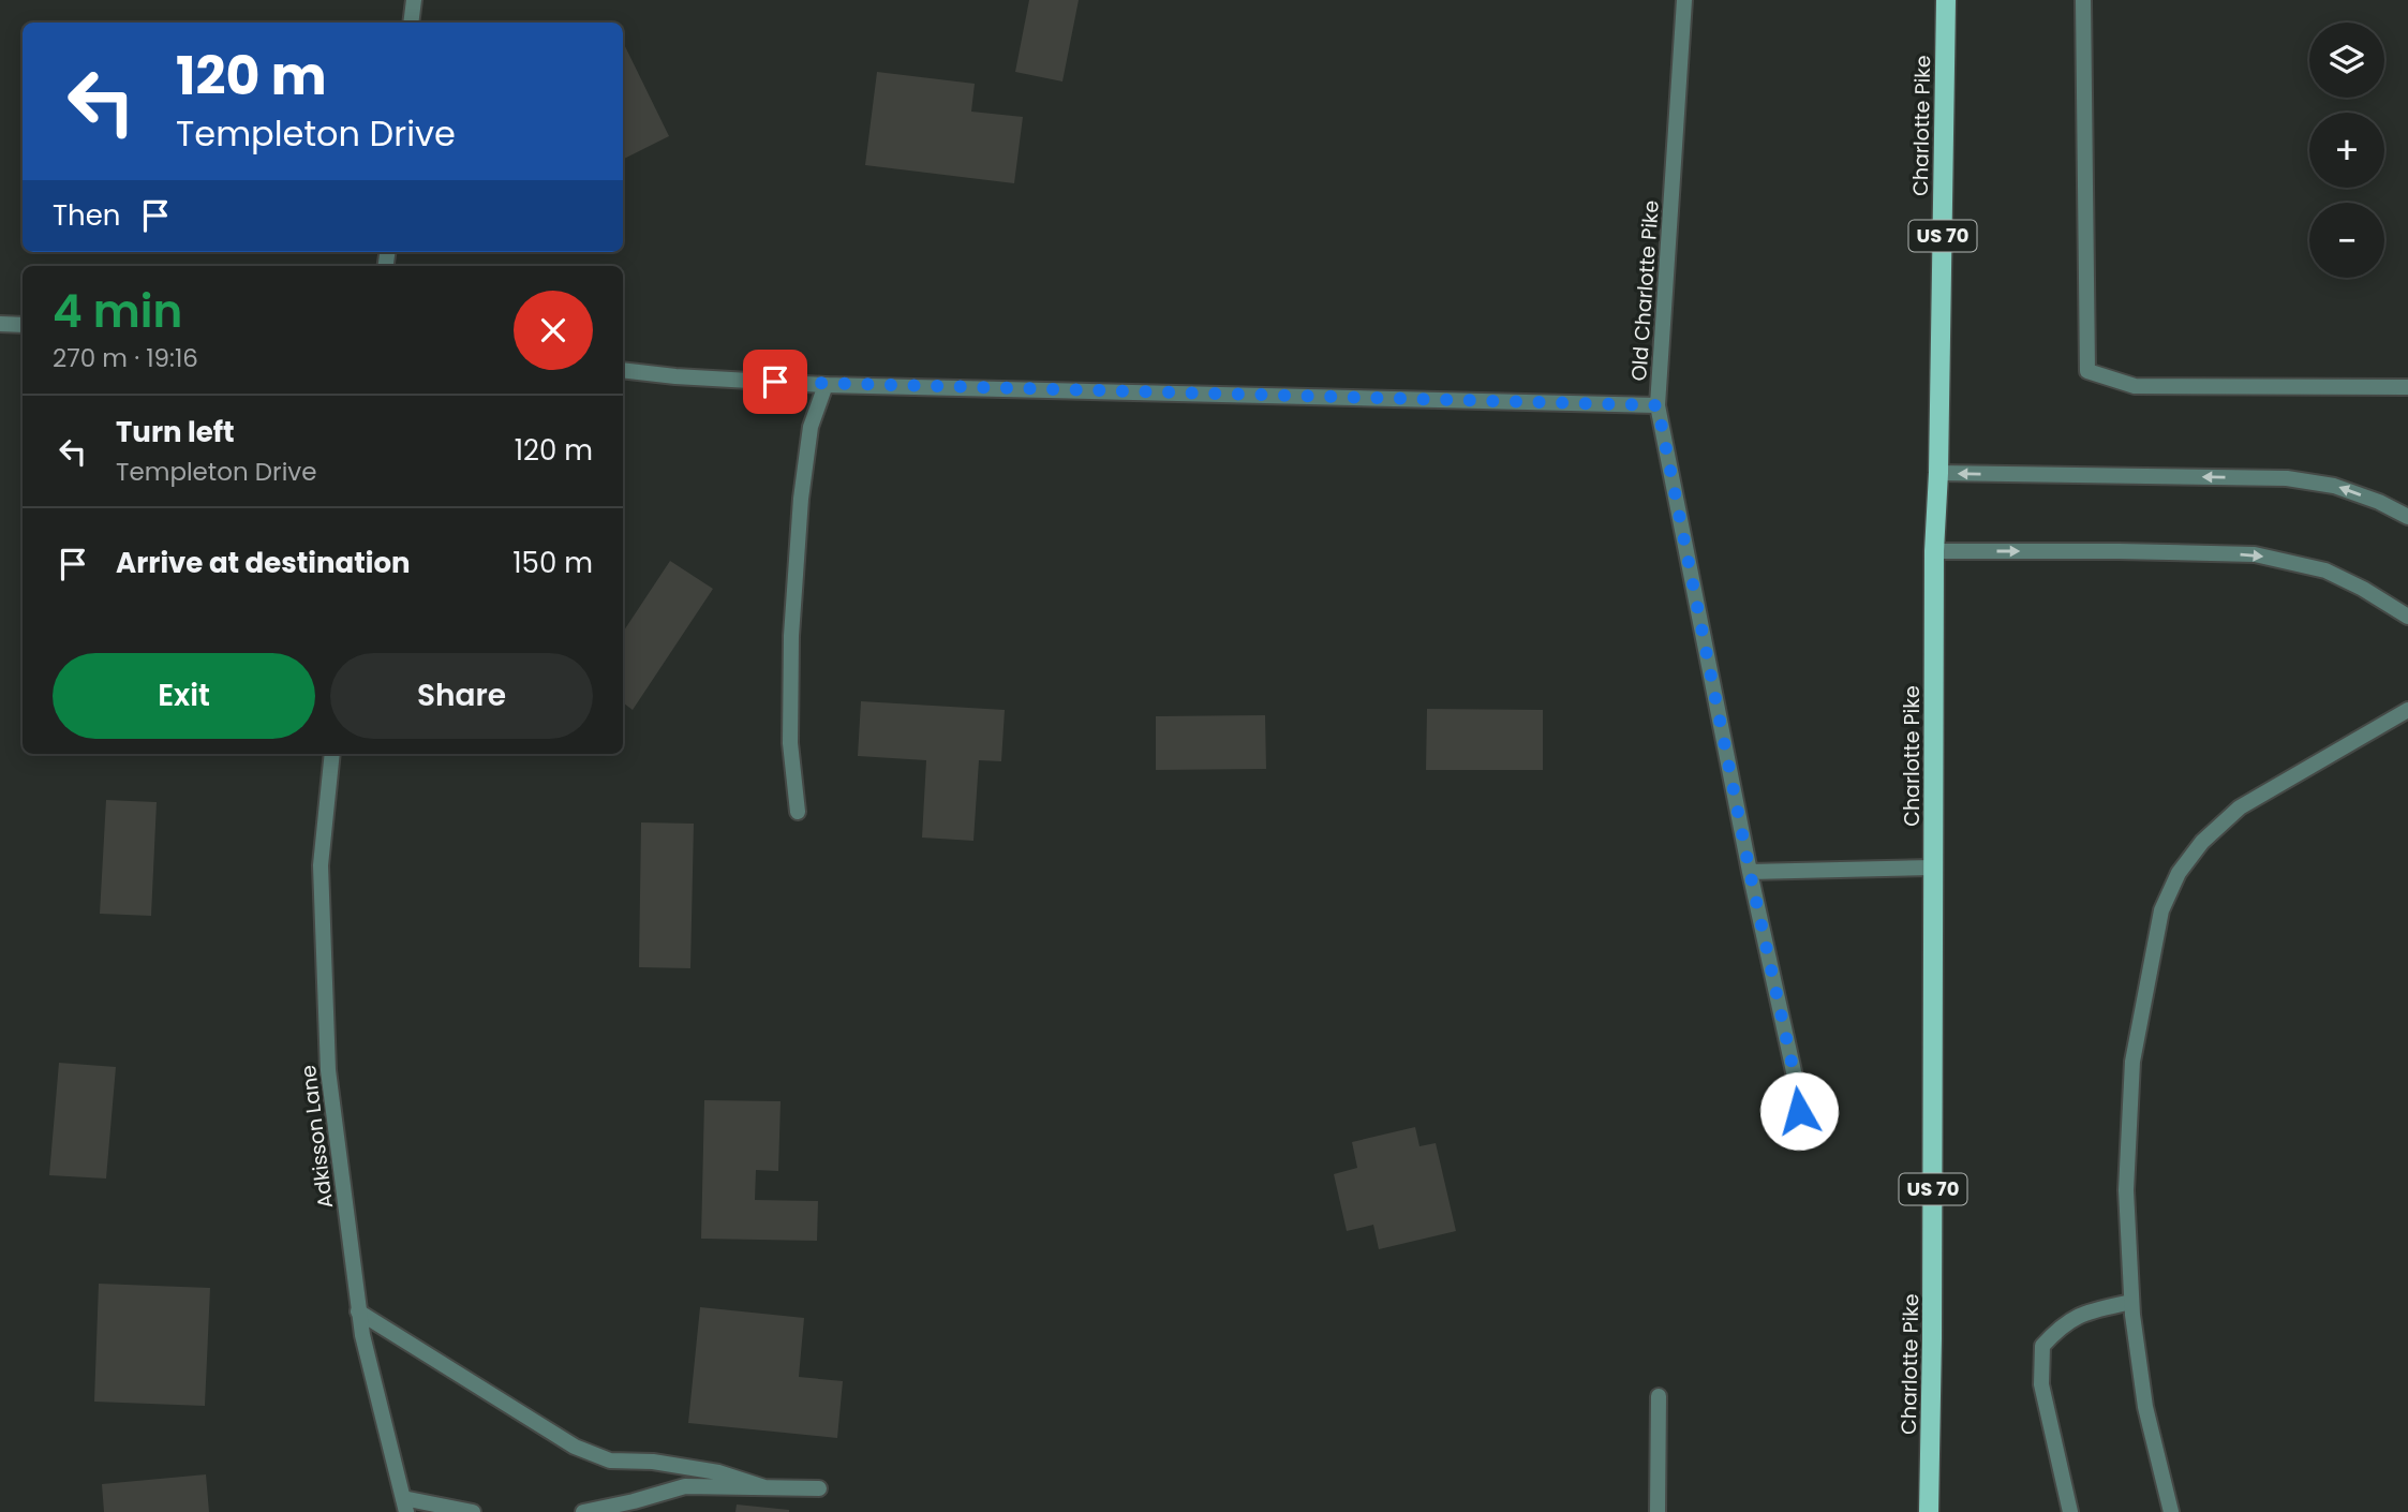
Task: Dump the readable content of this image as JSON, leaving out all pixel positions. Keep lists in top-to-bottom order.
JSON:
{
  "streets": {
    "main road": ["Charlotte Pike", "US 70"],
    "street": ["Old Charlotte Pike", "Adkisson Lane"]
  },
  "page": {
    "map_buttons": ["+", "−"],
    "turn": ["120 m", "Templeton Drive"],
    "then": "Then",
    "heading": ["4 min", "270 m · 19:16"],
    "list": [
      {
        "name": "Turn left",
        "note": "Templeton Drive",
        "value": "120 m"
      },
      {
        "name": "Arrive at destination",
        "value": "150 m"
      }
    ],
    "buttons": ["Exit", "Share"]
  }
}
